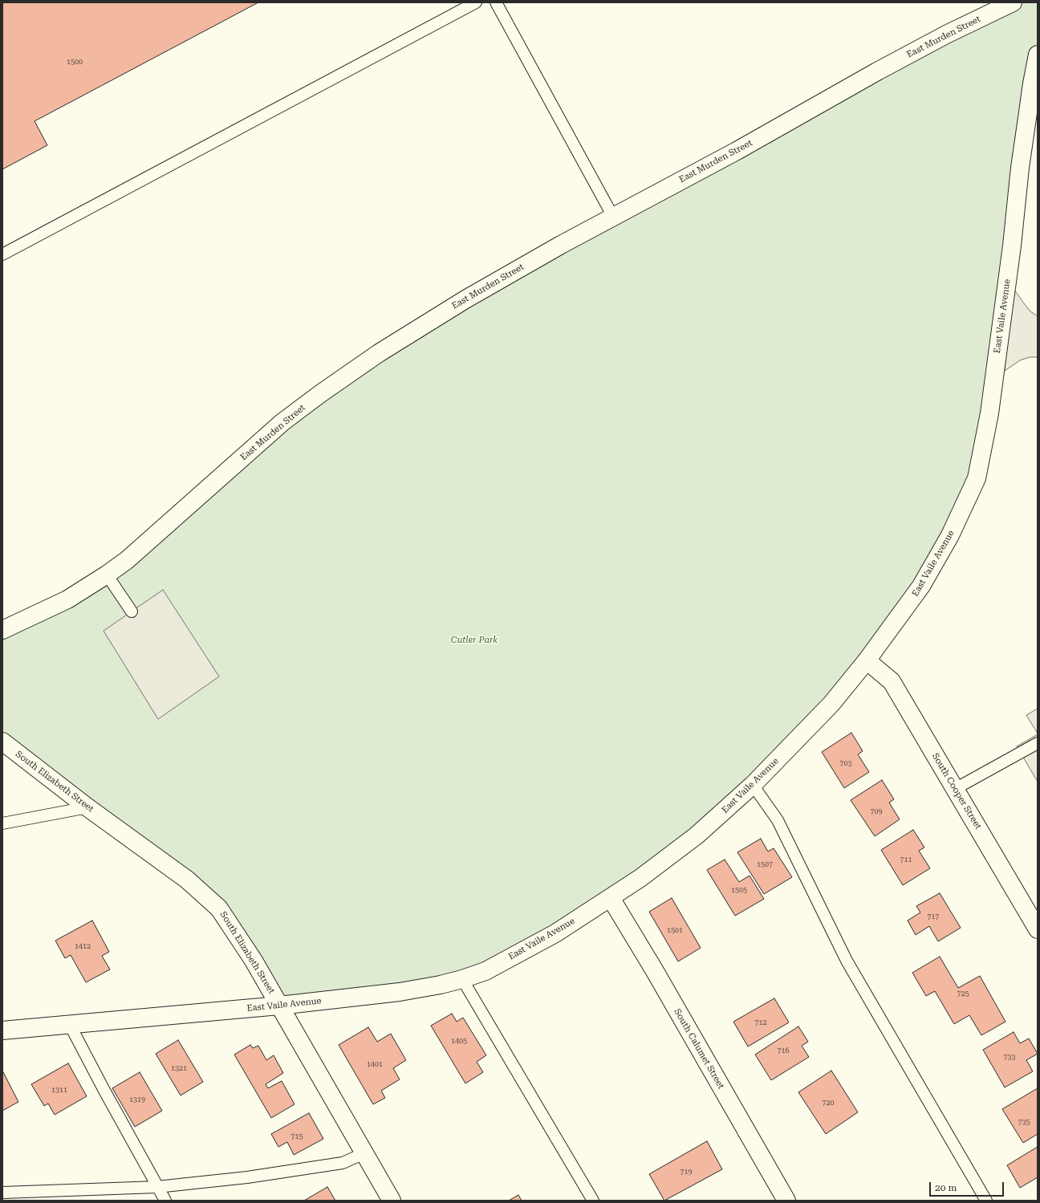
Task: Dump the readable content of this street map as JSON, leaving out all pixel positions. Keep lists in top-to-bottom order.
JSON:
{
  "streets": {
    "street": [
      "East Murden Street",
      "East Vaile Avenue",
      "South Elizabeth Street",
      "South Cooper Street",
      "South Calumet Street"
    ]
  },
  "crossings": [
    ["East Vaile Avenue", "South Elizabeth Street"],
    ["East Vaile Avenue", "South Cooper Street"],
    ["East Vaile Avenue", "South Calumet Street"]
  ],
  "parks": ["Cutler Park"],
  "house_numbers": [
    "1500",
    "703",
    "709",
    "711",
    "1507",
    "1505",
    "717",
    "1501",
    "1412",
    "725",
    "712",
    "1405",
    "716",
    "733",
    "1401",
    "1321",
    "1311",
    "1319",
    "720",
    "735",
    "715",
    "719"
  ],
  "scale_bar": "20 m"
}
